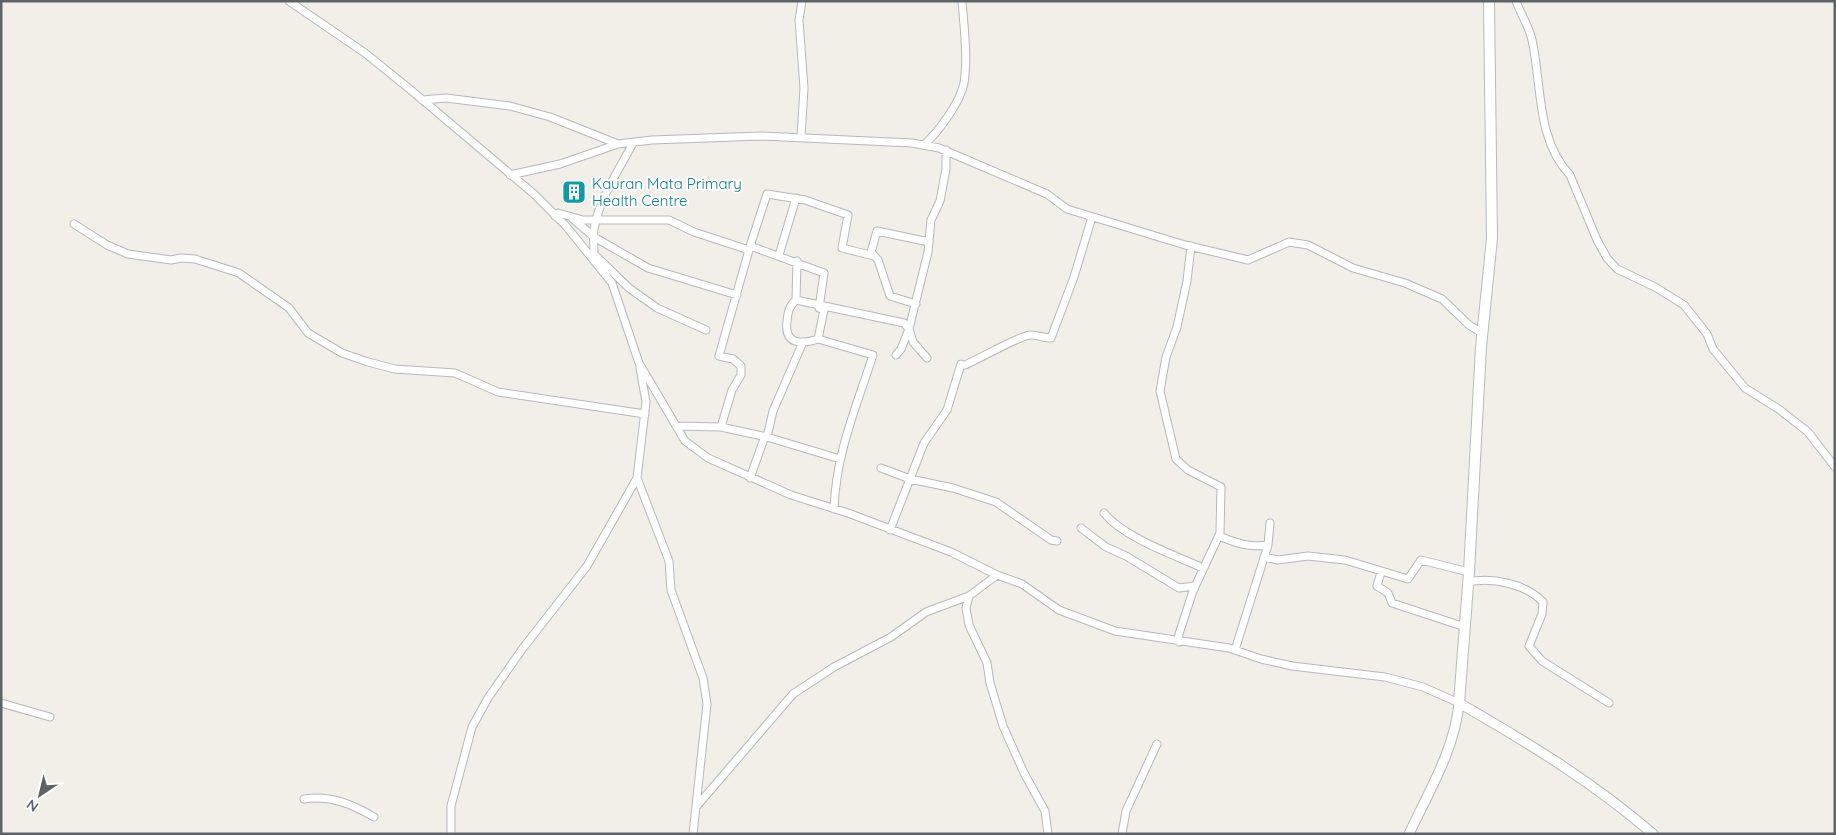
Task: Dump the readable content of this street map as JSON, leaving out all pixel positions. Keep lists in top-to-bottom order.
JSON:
{
  "places": {
    "building": ["Kauran Mata Primary Health Centre"]
  },
  "north": "bottom left"
}
